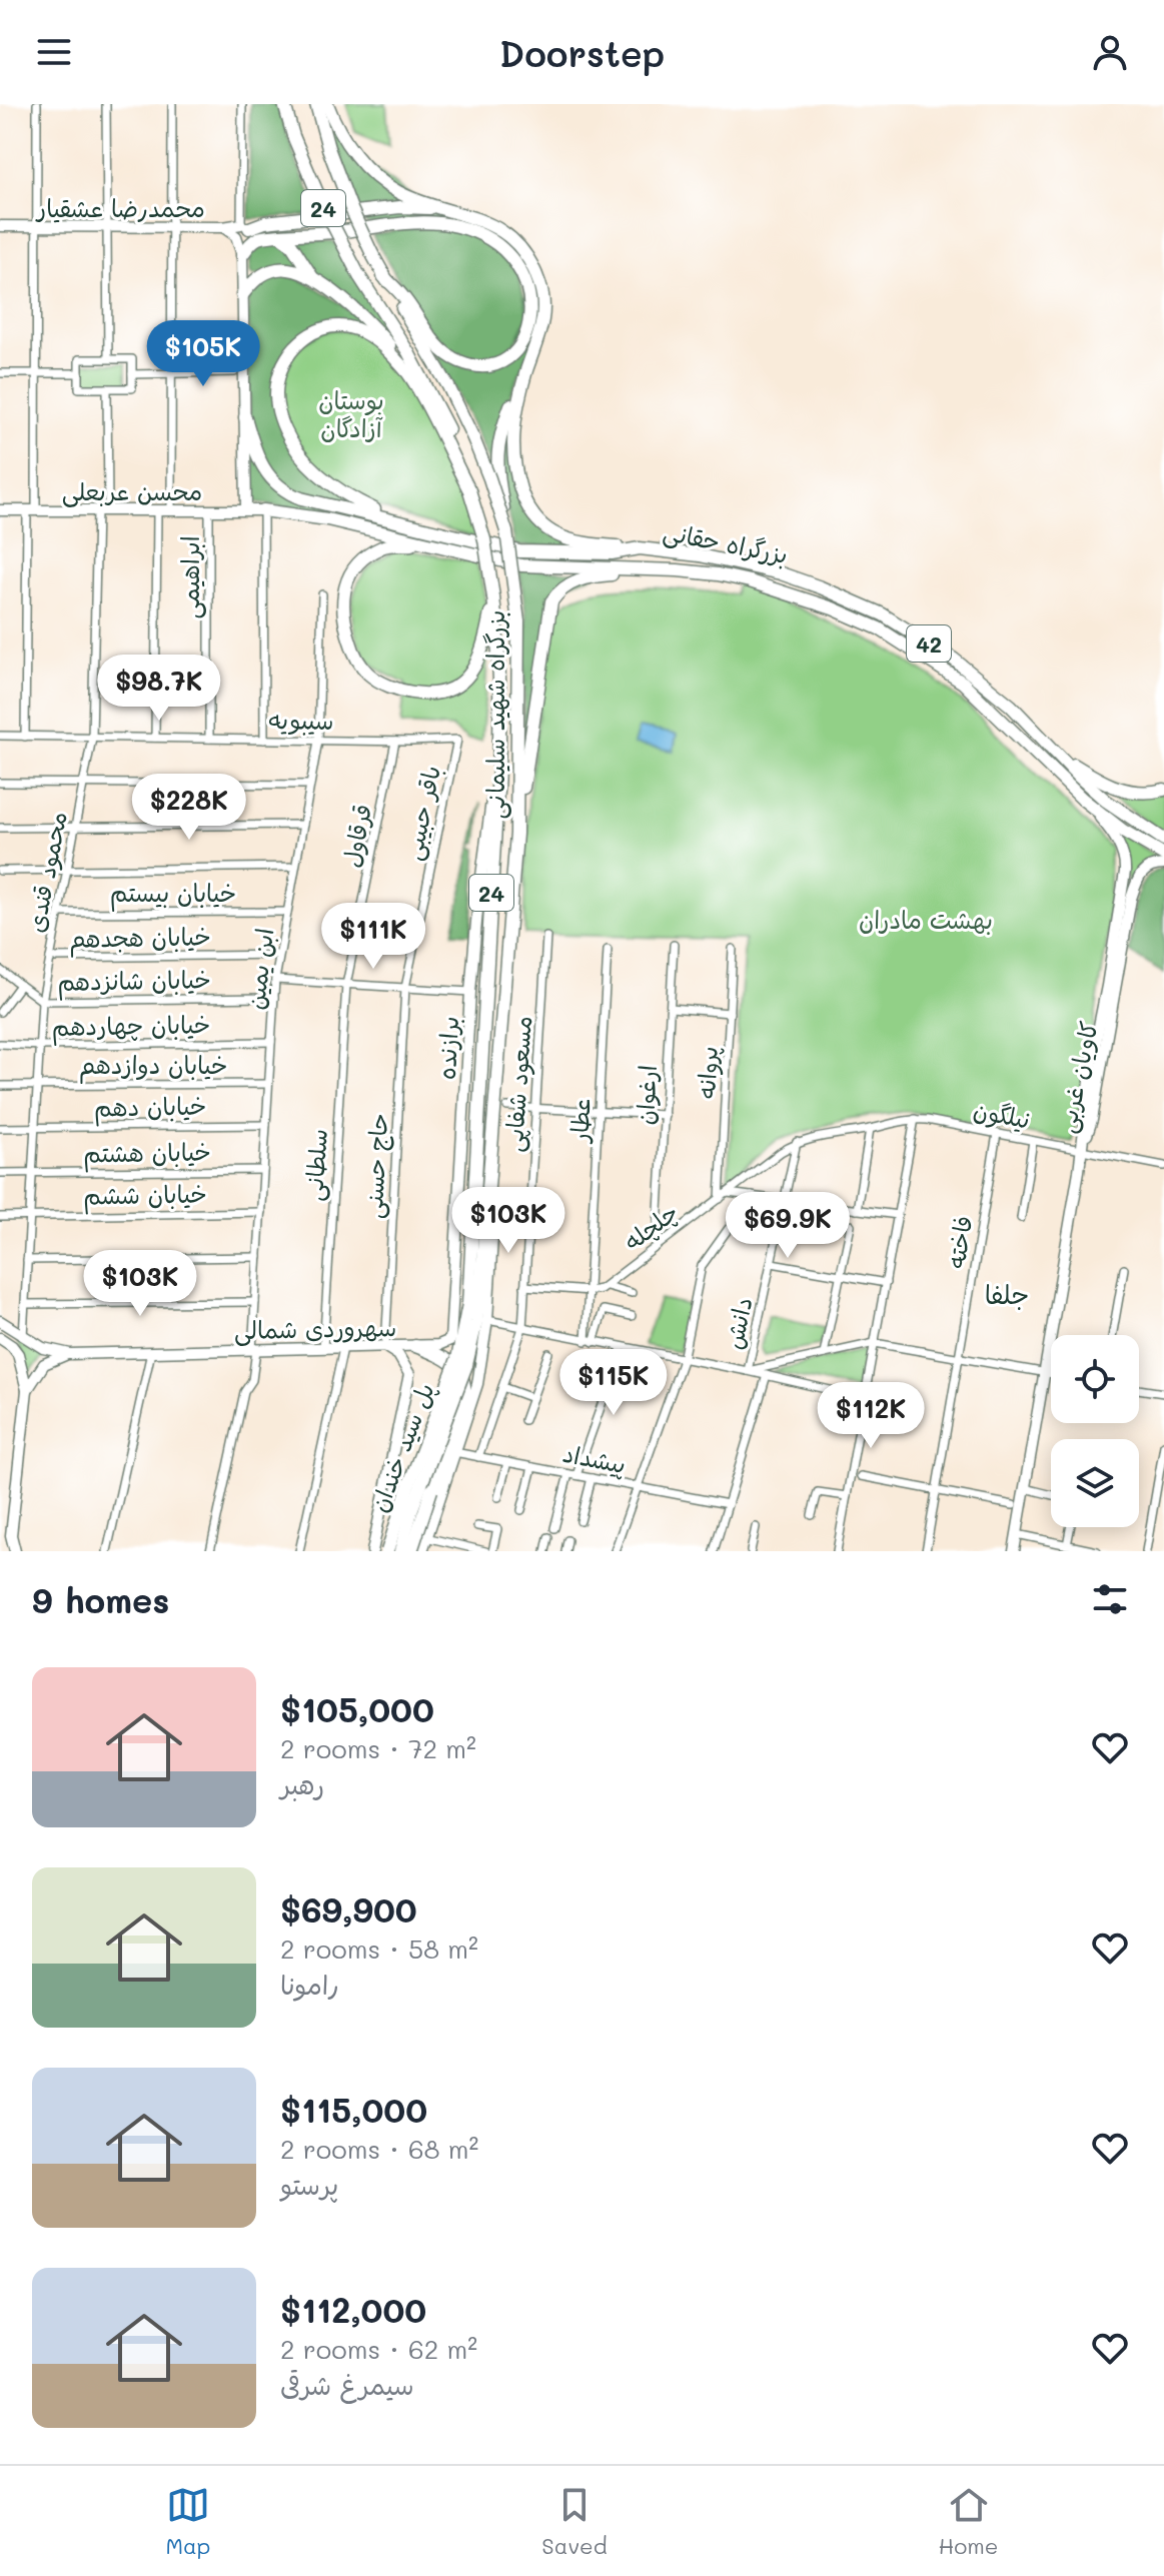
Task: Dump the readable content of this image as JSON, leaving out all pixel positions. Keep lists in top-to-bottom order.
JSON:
{
  "streets": {
    "highway": [
      "24",
      "بزرگراه حقانی",
      "42",
      "بزرگراه شهید سلیمانی",
      "پل سید خندان"
    ],
    "main road": [
      "محمدرضا عشقیار",
      "محسن عربعلی",
      "برازنده",
      "کاویان غربی",
      "سهروردی شمالی"
    ],
    "street": [
      "ابراهیمی",
      "سیبویه",
      "باقر حبیبی",
      "قرقاول",
      "محمود قندی",
      "خیابان بیستم",
      "خیابان هجدهم",
      "ابن یمین",
      "خیابان شانزدهم",
      "خیابان چهاردهم",
      "خیابان دوازدهم",
      "پروانه",
      "مسعود شفاپی",
      "ارغوان",
      "خیابان دهم",
      "نیلگون",
      "عطار",
      "خیابان هشتم",
      "سلطانی",
      "حاج حسنی",
      "خیابان ششم",
      "چلچله",
      "فاخته",
      "دانش",
      "پیشداد"
    ]
  },
  "crossings": [
    ["24", "بزرگراه شهید سلیمانی"],
    ["24", "پل سید خندان"],
    ["محسن عربعلی", "بزرگراه حقانی"],
    ["محسن عربعلی", "ابراهیمی"],
    ["محسن عربعلی", "محمود قندی"],
    ["ابراهیمی", "سیبویه"],
    ["بزرگراه شهید سلیمانی", "برازنده"],
    ["بزرگراه شهید سلیمانی", "پل سید خندان"],
    ["سیبویه", "باقر حبیبی"],
    ["سیبویه", "قرقاول"],
    ["سیبویه", "محمود قندی"],
    ["سیبویه", "ابن یمین"],
    ["باقر حبیبی", "حاج حسنی"],
    ["قرقاول", "سلطانی"],
    ["محمود قندی", "خیابان بیستم"],
    ["محمود قندی", "خیابان هجدهم"],
    ["محمود قندی", "خیابان شانزدهم"],
    ["محمود قندی", "خیابان چهاردهم"],
    ["محمود قندی", "خیابان دوازدهم"],
    ["محمود قندی", "خیابان دهم"],
    ["محمود قندی", "خیابان هشتم"],
    ["محمود قندی", "خیابان ششم"],
    ["محمود قندی", "سهروردی شمالی"],
    ["خیابان بیستم", "ابن یمین"],
    ["خیابان هجدهم", "ابن یمین"],
    ["ابن یمین", "خیابان شانزدهم"],
    ["ابن یمین", "خیابان چهاردهم"],
    ["ابن یمین", "خیابان دوازدهم"],
    ["ابن یمین", "خیابان دهم"],
    ["ابن یمین", "خیابان هشتم"],
    ["ابن یمین", "خیابان ششم"],
    ["ابن یمین", "سهروردی شمالی"],
    ["برازنده", "سهروردی شمالی"],
    ["پروانه", "چلچله"],
    ["کاویان غربی", "نیلگون"],
    ["مسعود شفاپی", "چلچله"],
    ["مسعود شفاپی", "پیشداد"],
    ["ارغوان", "چلچله"],
    ["نیلگون", "چلچله"],
    ["نیلگون", "فاخته"],
    ["عطار", "چلچله"],
    ["سلطانی", "سهروردی شمالی"],
    ["حاج حسنی", "سهروردی شمالی"],
    ["چلچله", "دانش"]
  ],
  "districts": ["جلفا"],
  "parks": ["بوستان آزادگان", "بهشت مادران"],
  "page": {
    "header": "Doorstep",
    "price": [
      "$105K",
      "$98.7K",
      "$228K",
      "$111K",
      "$103K",
      "$69.9K",
      "$103K",
      "$115K",
      "$112K"
    ],
    "heading": "9 homes",
    "list": [
      {
        "name": "$105,000",
        "note": "2 rooms · 72 m² · رهبر"
      },
      {
        "name": "$69,900",
        "note": "2 rooms · 58 m² · رامونا"
      },
      {
        "name": "$115,000",
        "note": "2 rooms · 68 m² · پرستو"
      },
      {
        "name": "$112,000",
        "note": "2 rooms · 62 m² · سیمرغ شرقی"
      }
    ],
    "tabs": ["Map", "Saved", "Home"]
  }
}
